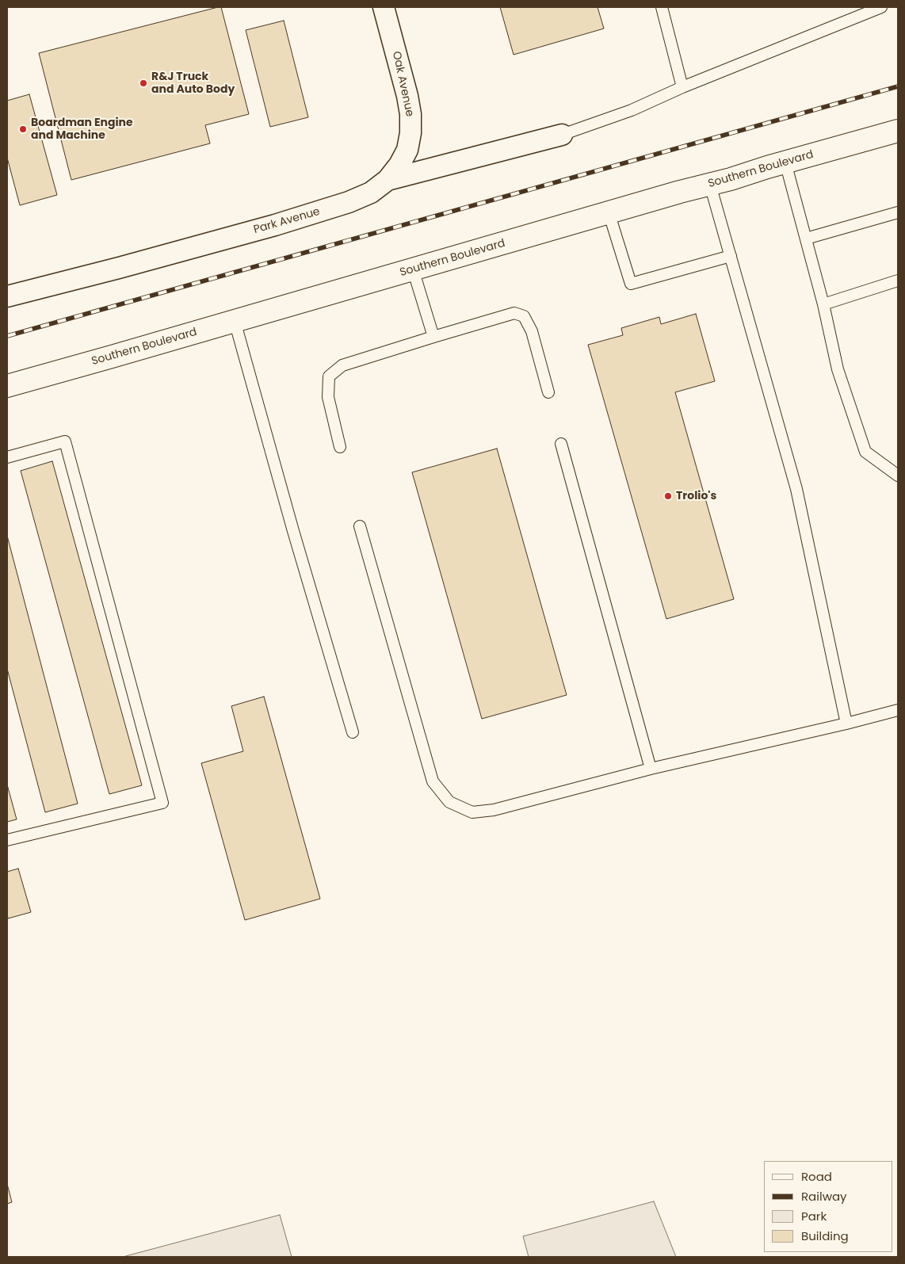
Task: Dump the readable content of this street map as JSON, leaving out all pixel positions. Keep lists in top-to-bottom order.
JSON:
{
  "streets": {
    "street": ["Oak Avenue", "Southern Boulevard", "Park Avenue"]
  },
  "crossings": [
    ["Oak Avenue", "Park Avenue"]
  ],
  "places": ["R&J Truck and Auto Body", "Boardman Engine and Machine", "Trolio's"],
  "legend": [
    "Road",
    "Railway",
    "Park",
    "Building"
  ]
}
